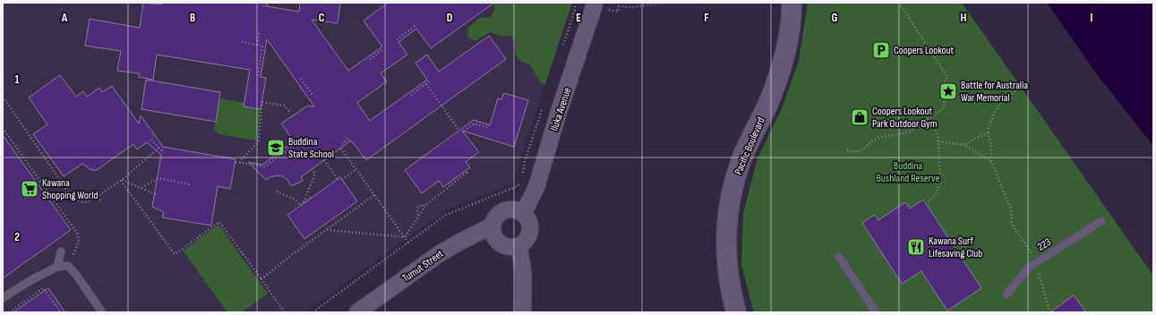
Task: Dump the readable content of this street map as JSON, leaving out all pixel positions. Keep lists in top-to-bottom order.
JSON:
{
  "streets": {
    "street": ["Iluka Avenue", "Pacific Boulevard", "Tumut Street"],
    "lane": ["223"]
  },
  "crossings": [
    ["Iluka Avenue", "Tumut Street"]
  ],
  "parks": ["Buddina Bushland Reserve"],
  "places": {
    "parking": ["Coopers Lookout"],
    "place": ["Battle for Australia War Memorial"],
    "shop": ["Coopers Lookout Park Outdoor Gym"],
    "school or university": ["Buddina State School"],
    "supermarket": ["Kawana Shopping World"],
    "restaurant": ["Kawana Surf Lifesaving Club"]
  },
  "grid": {
    "columns": [
      "A",
      "B",
      "C",
      "D",
      "E",
      "F",
      "G",
      "H",
      "I"
    ],
    "rows": ["1", "2"]
  }
}
